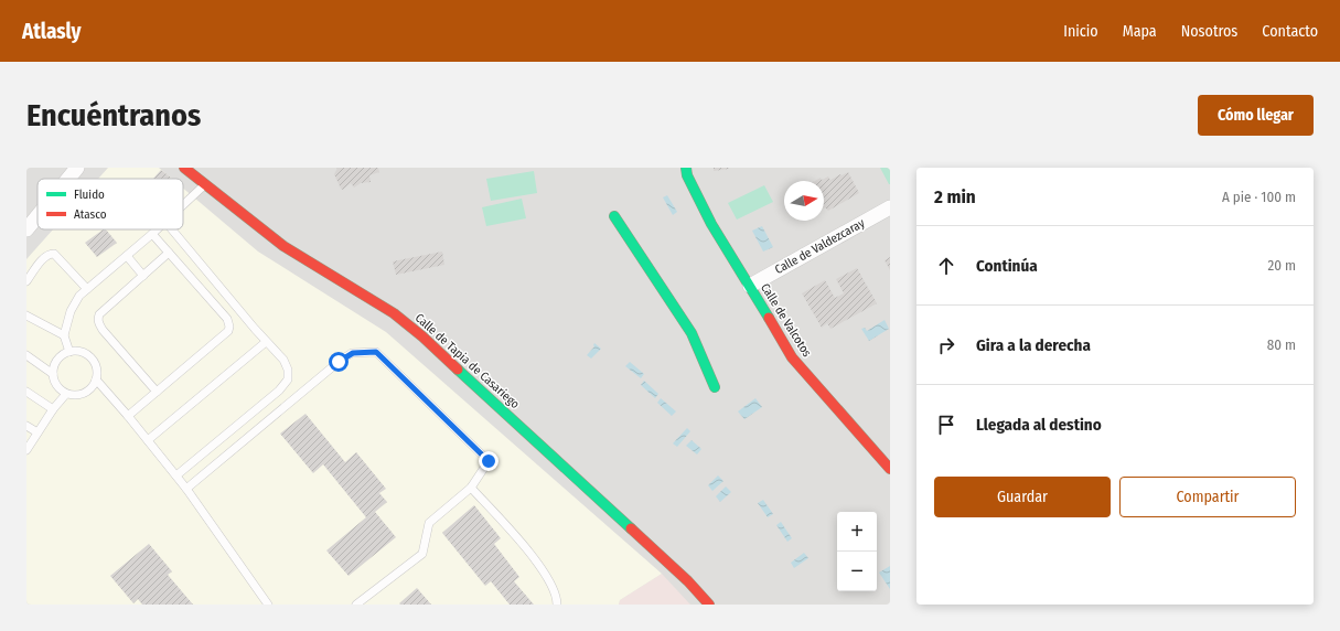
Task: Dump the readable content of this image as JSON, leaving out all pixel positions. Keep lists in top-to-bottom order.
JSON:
{
  "streets": {
    "street": ["Calle de Valdezcaray", "Calle de Valcotos", "Calle de Tapia de Casariego"]
  },
  "crossings": [
    ["Calle de Valdezcaray", "Calle de Valcotos"]
  ],
  "legend": ["Fluido", "Atasco"],
  "north": "right",
  "page": {
    "header": "Atlasly",
    "nav": [
      "Inicio",
      "Mapa",
      "Nosotros",
      "Contacto"
    ],
    "buttons": [
      "Cómo llegar",
      ["Guardar", "Compartir"]
    ],
    "title": "Encuéntranos",
    "heading": ["2 min", "A pie · 100 m"],
    "list": [
      ["Continúa", "20 m"],
      ["Gira a la derecha", "80 m"],
      "Llegada al destino"
    ],
    "map_buttons": ["+", "−"]
  }
}
